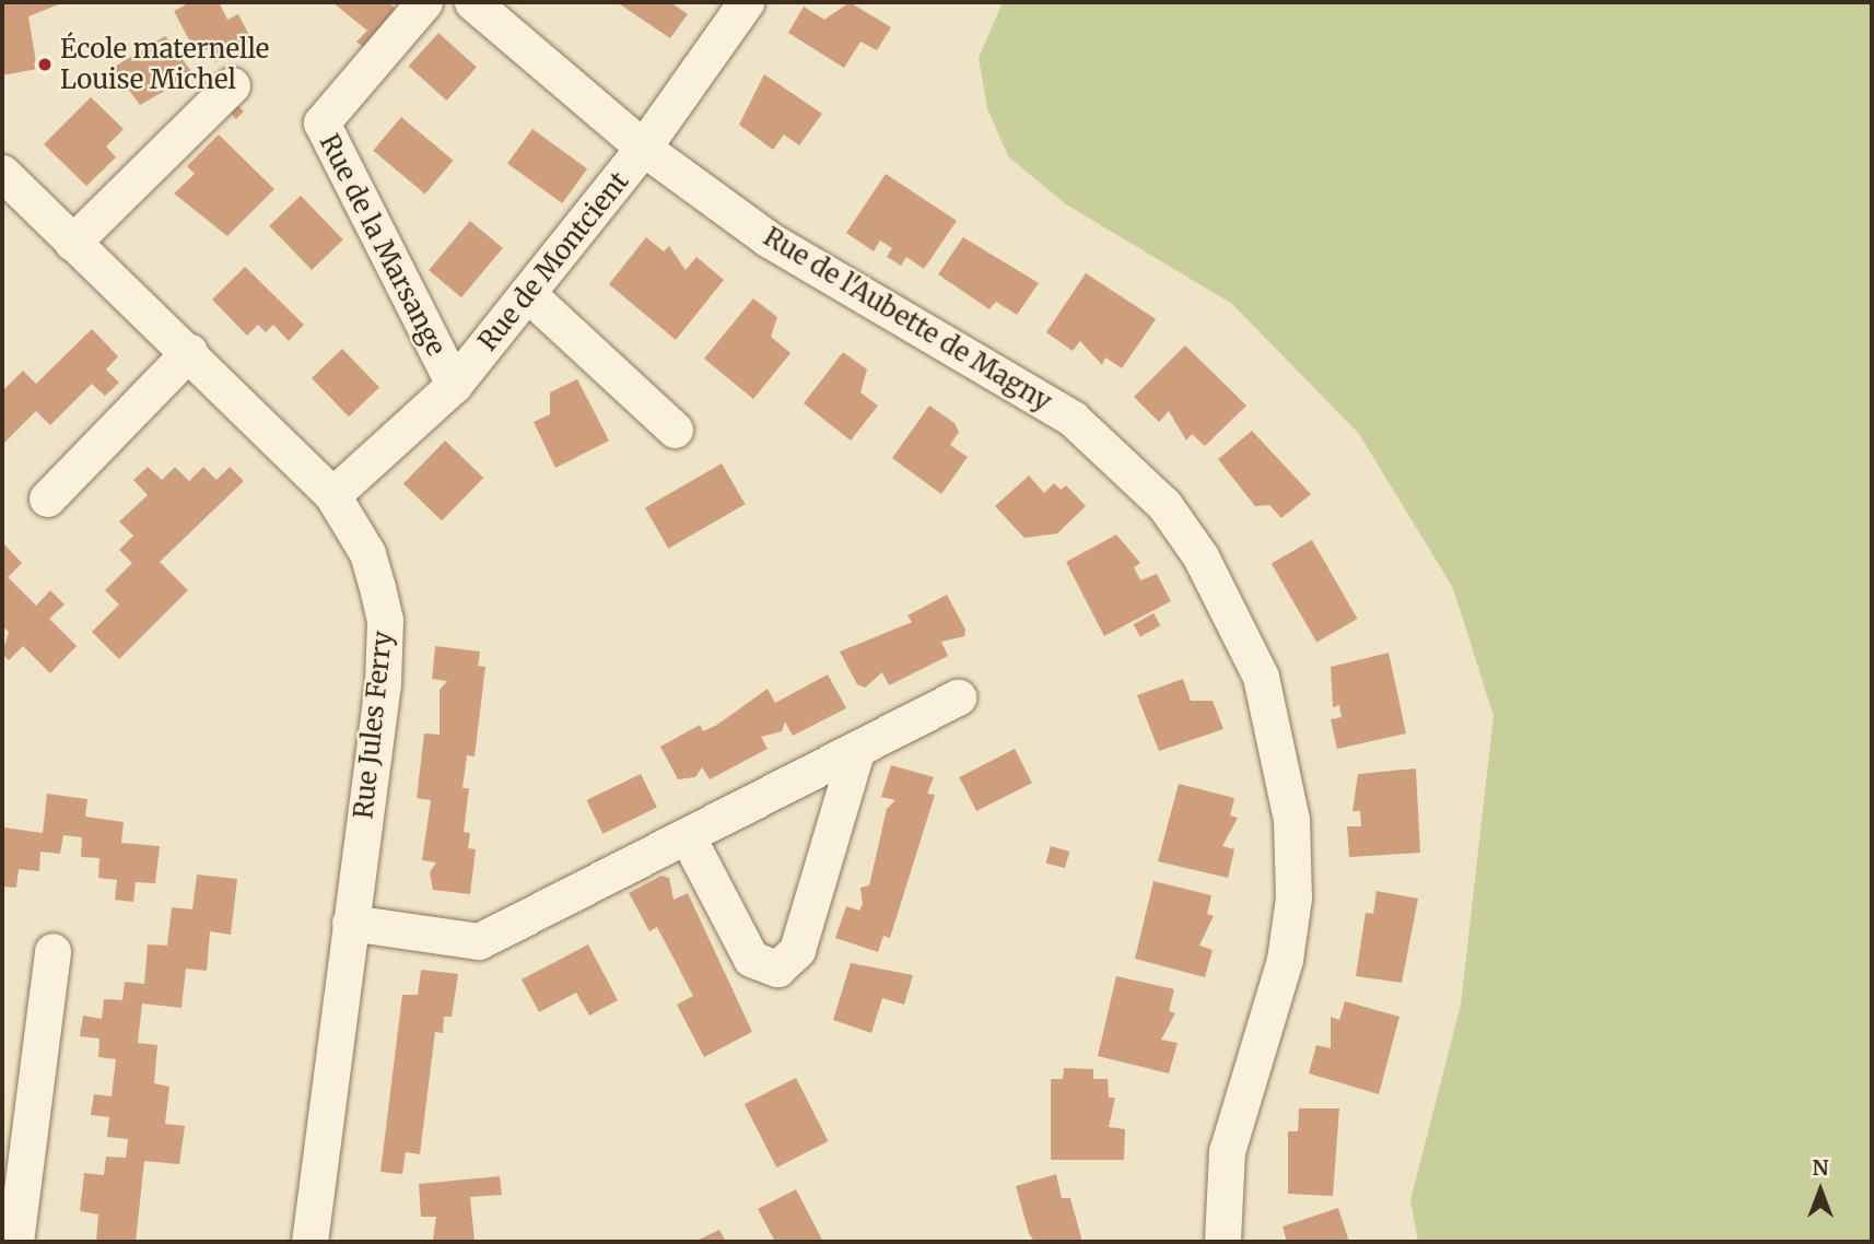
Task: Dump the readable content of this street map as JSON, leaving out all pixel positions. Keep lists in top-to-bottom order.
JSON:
{
  "streets": {
    "street": [
      "Rue de la Marsange",
      "Rue de Montcient",
      "Rue de l'Aubette de Magny",
      "Rue Jules Ferry"
    ]
  },
  "crossings": [
    ["Rue de la Marsange", "Rue de Montcient"],
    ["Rue de Montcient", "Rue de l'Aubette de Magny"],
    ["Rue de Montcient", "Rue Jules Ferry"]
  ],
  "places": ["École maternelle Louise Michel"],
  "north": "top"
}
